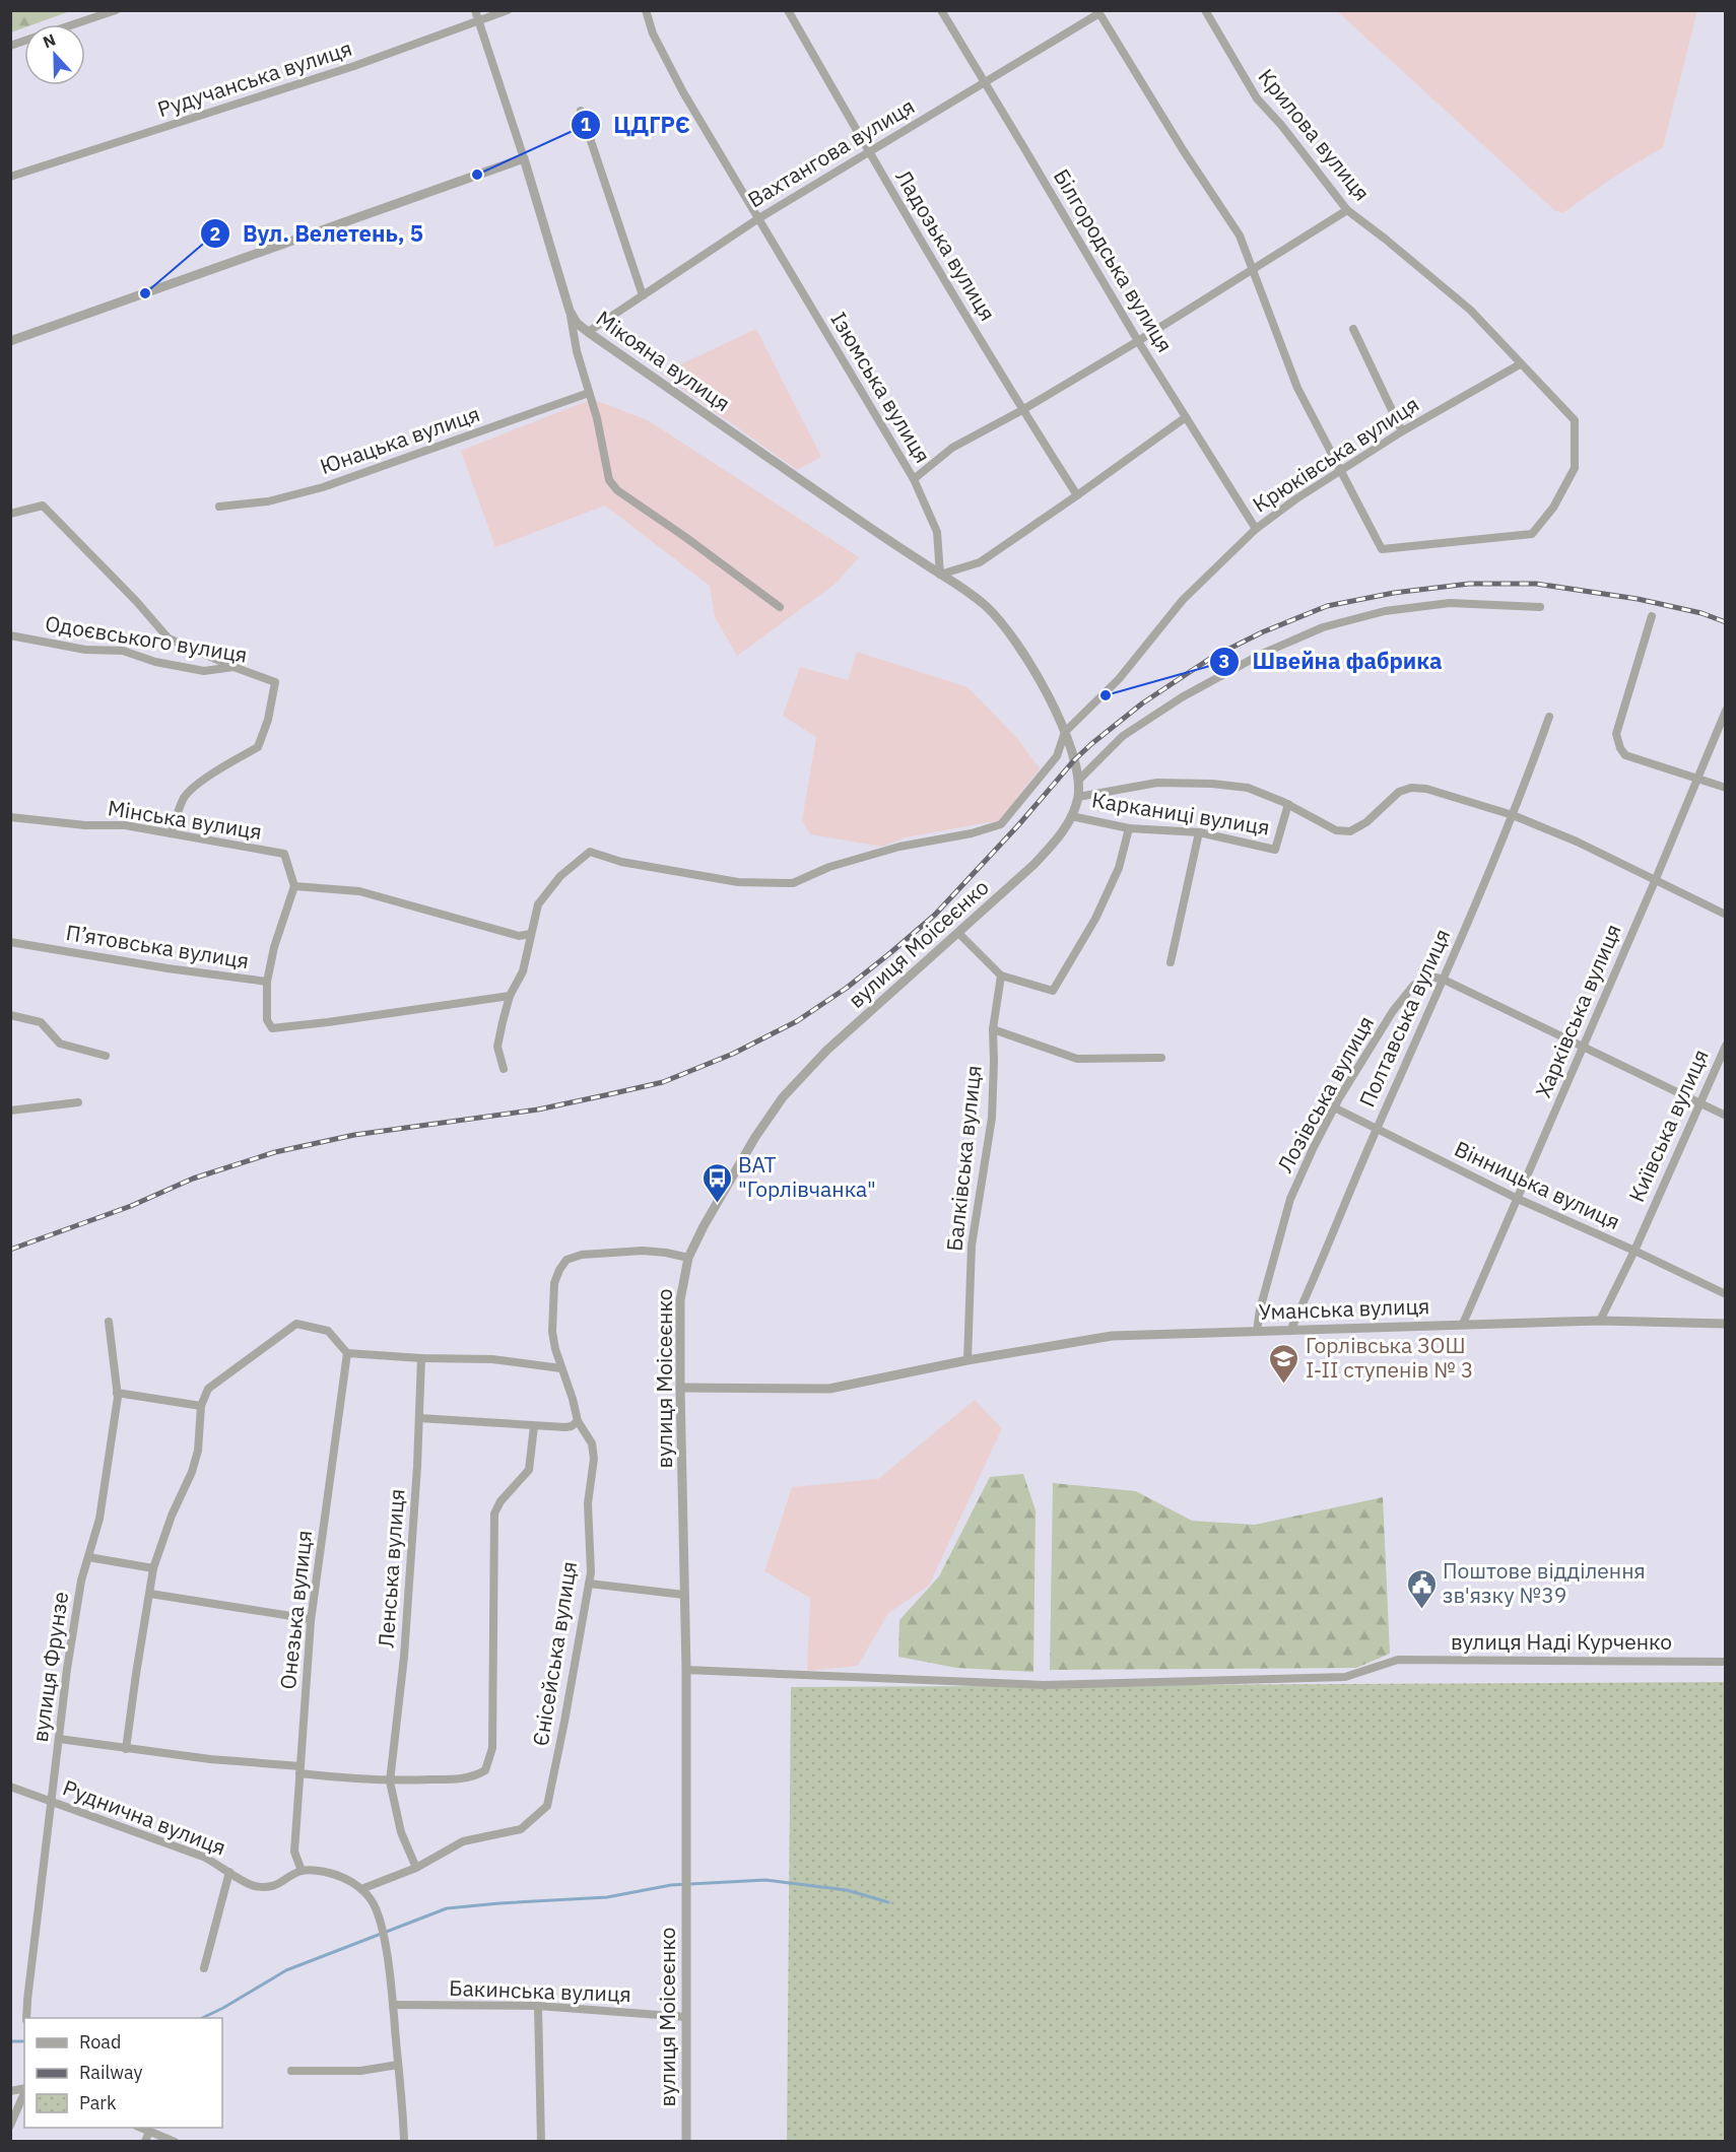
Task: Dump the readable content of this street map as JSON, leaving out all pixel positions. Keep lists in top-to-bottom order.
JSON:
{
  "streets": {
    "street": [
      "Рудучанська вулиця",
      "Крилова вулиця",
      "Вахтангова вулиця",
      "Ладозька вулиця",
      "Білгородська вулиця",
      "Мікояна вулиця",
      "Ізюмська вулиця",
      "Юнацька вулиця",
      "Крюківська вулиця",
      "Одоєвського вулиця",
      "Карканиці вулиця",
      "Мінська вулиця",
      "вулиця Моісеєнко",
      "П’ятовська вулиця",
      "Харківська вулиця",
      "Полтавська вулиця",
      "Лозівська вулиця",
      "Київська вулиця",
      "Балківська вулиця",
      "Вінницька вулиця",
      "Уманська вулиця",
      "Ленська вулиця",
      "Онезька вулиця",
      "вулиця Наді Курченко",
      "Єнісейська вулиця",
      "вулиця Фрунзе",
      "Руднична вулиця",
      "Бакинська вулиця"
    ]
  },
  "crossings": [
    ["Рудучанська вулиця", "Мікояна вулиця"],
    ["Крилова вулиця", "Крюківська вулиця"],
    ["Вахтангова вулиця", "Ладозька вулиця"],
    ["Вахтангова вулиця", "Білгородська вулиця"],
    ["Вахтангова вулиця", "Мікояна вулиця"],
    ["Вахтангова вулиця", "Ізюмська вулиця"],
    ["Білгородська вулиця", "Крюківська вулиця"],
    ["Мікояна вулиця", "Ізюмська вулиця"],
    ["Одоєвського вулиця", "Мінська вулиця"],
    ["Карканиці вулиця", "вулиця Моісеєнко"],
    ["Карканиці вулиця", "Полтавська вулиця"],
    ["вулиця Моісеєнко", "Уманська вулиця"],
    ["вулиця Моісеєнко", "вулиця Наді Курченко"],
    ["вулиця Моісеєнко", "Єнісейська вулиця"],
    ["вулиця Моісеєнко", "Бакинська вулиця"],
    ["Харківська вулиця", "Вінницька вулиця"],
    ["Харківська вулиця", "Уманська вулиця"],
    ["Полтавська вулиця", "Лозівська вулиця"],
    ["Полтавська вулиця", "Вінницька вулиця"],
    ["Полтавська вулиця", "Уманська вулиця"],
    ["Лозівська вулиця", "Вінницька вулиця"],
    ["Лозівська вулиця", "Уманська вулиця"],
    ["Київська вулиця", "Вінницька вулиця"],
    ["Київська вулиця", "Уманська вулиця"],
    ["Балківська вулиця", "Уманська вулиця"],
    ["Ленська вулиця", "Єнісейська вулиця"],
    ["Онезька вулиця", "Руднична вулиця"],
    ["вулиця Фрунзе", "Руднична вулиця"]
  ],
  "places": {
    "other": ["ЦДГРЄ", "Вул. Велетень, 5", "Швейна фабрика"],
    "bus stop": ["ВАТ \"Горлівчанка\""],
    "school or university": ["Горлівська ЗОШ І-ІІ ступенів № 3"],
    "public building": ["Поштове відділення зв'язку №39"]
  },
  "legend": ["Road", "Railway", "Park"],
  "north": "top"
}
